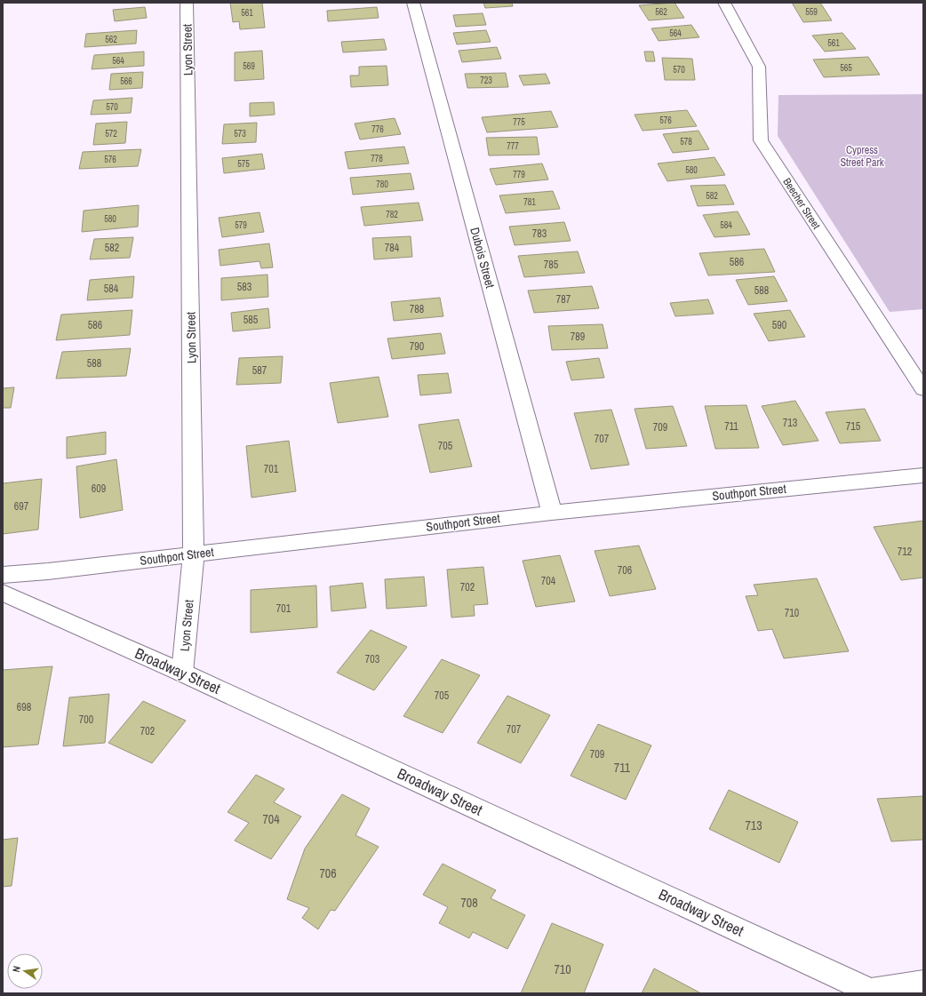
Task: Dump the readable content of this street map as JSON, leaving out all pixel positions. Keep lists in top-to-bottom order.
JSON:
{
  "streets": {
    "street": [
      "Lyon Street",
      "Beecher Street",
      "Dubois Street",
      "Southport Street",
      "Broadway Street"
    ]
  },
  "crossings": [
    ["Lyon Street", "Southport Street"],
    ["Lyon Street", "Broadway Street"],
    ["Dubois Street", "Southport Street"]
  ],
  "parks": ["Cypress Street Park"],
  "house_numbers": [
    "562",
    "559",
    "561",
    "564",
    "562",
    "561",
    "564",
    "569",
    "565",
    "570",
    "723",
    "566",
    "570",
    "576",
    "775",
    "776",
    "572",
    "573",
    "578",
    "777",
    "778",
    "576",
    "575",
    "580",
    "779",
    "780",
    "582",
    "781",
    "782",
    "580",
    "579",
    "584",
    "783",
    "582",
    "784",
    "586",
    "785",
    "583",
    "584",
    "588",
    "787",
    "788",
    "585",
    "586",
    "590",
    "789",
    "790",
    "588",
    "587",
    "713",
    "711",
    "715",
    "709",
    "707",
    "705",
    "701",
    "609",
    "697",
    "712",
    "706",
    "704",
    "702",
    "701",
    "710",
    "703",
    "705",
    "698",
    "700",
    "707",
    "702",
    "709",
    "711",
    "704",
    "713",
    "706",
    "708",
    "710"
  ],
  "north": "left"
}
